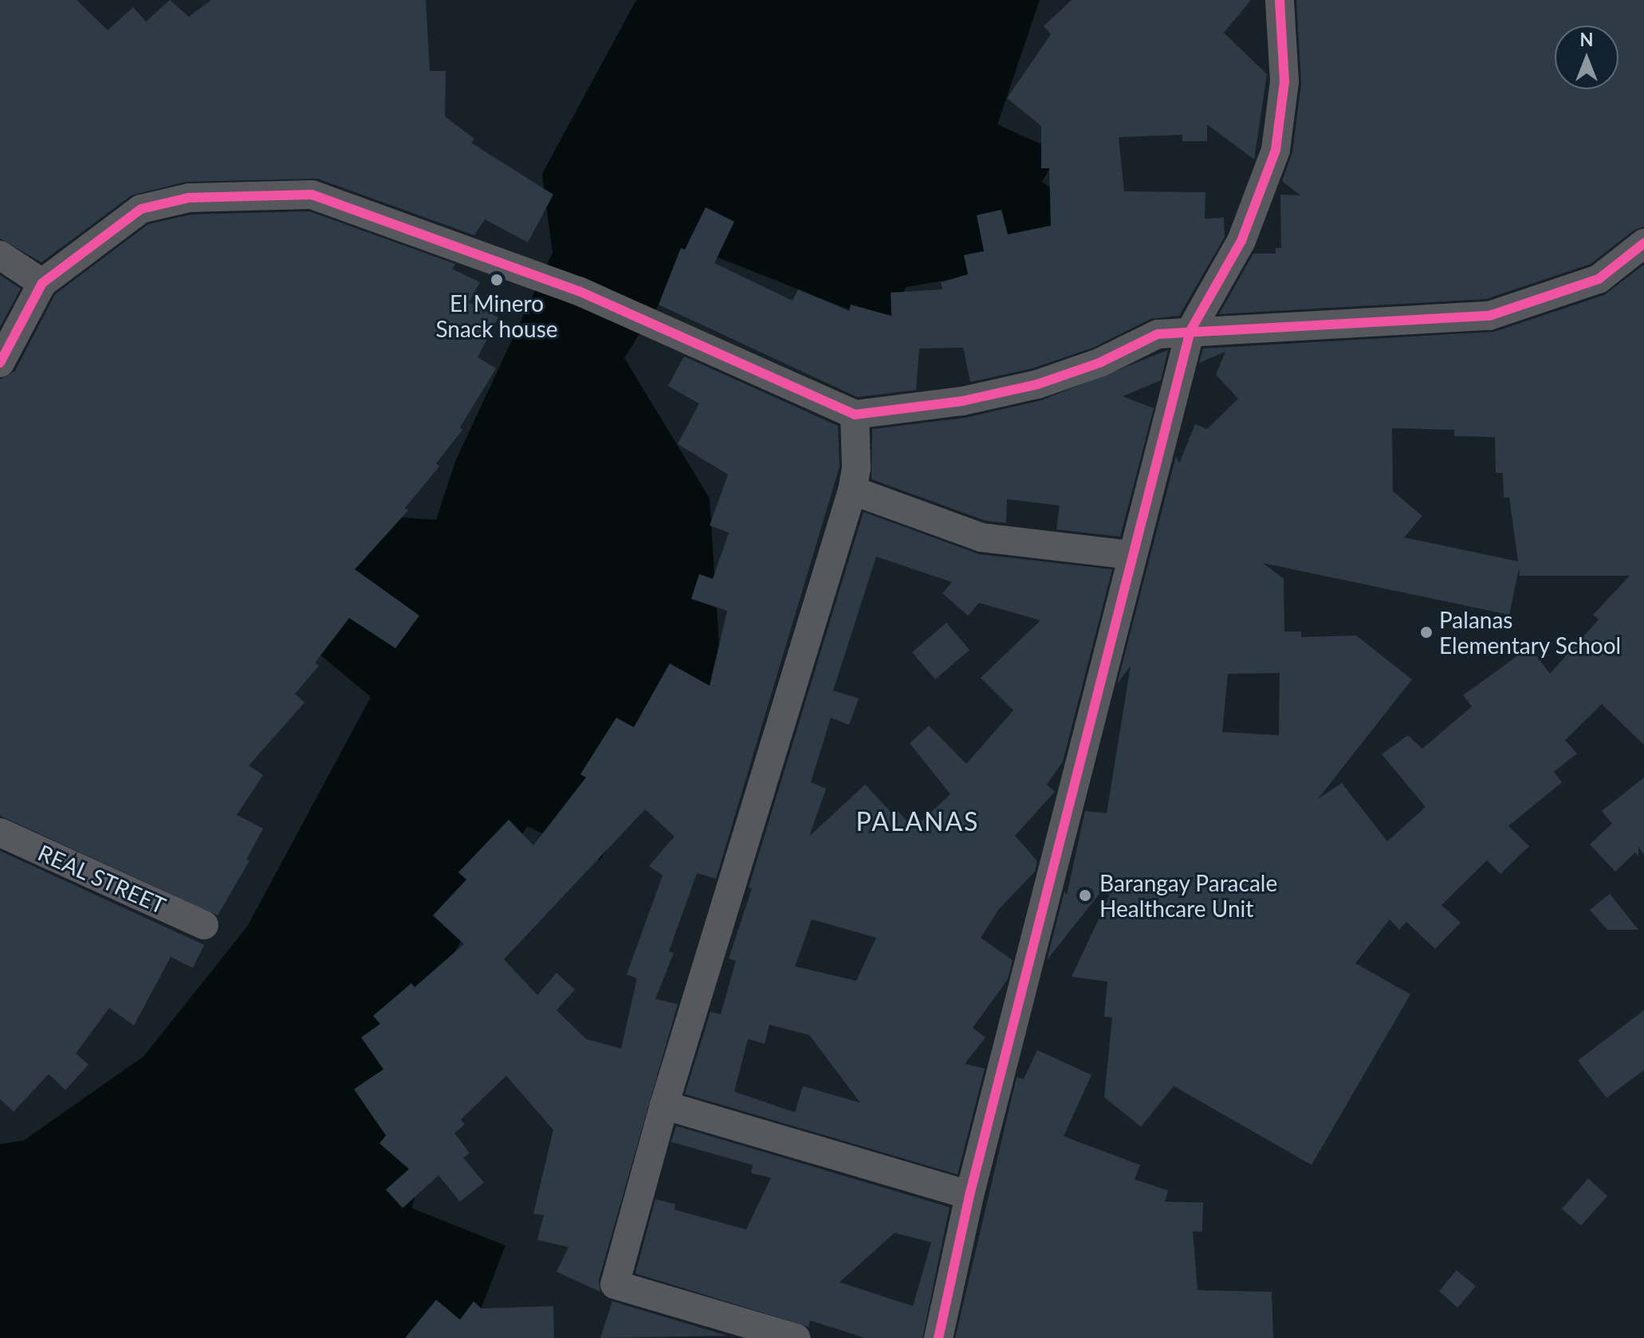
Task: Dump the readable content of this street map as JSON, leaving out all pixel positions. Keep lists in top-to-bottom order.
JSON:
{
  "streets": {
    "street": ["REAL STREET"]
  },
  "districts": ["PALANAS"],
  "places": ["El Minero Snack house", "Palanas Elementary School", "Barangay Paracale Healthcare Unit"],
  "north": "top"
}
